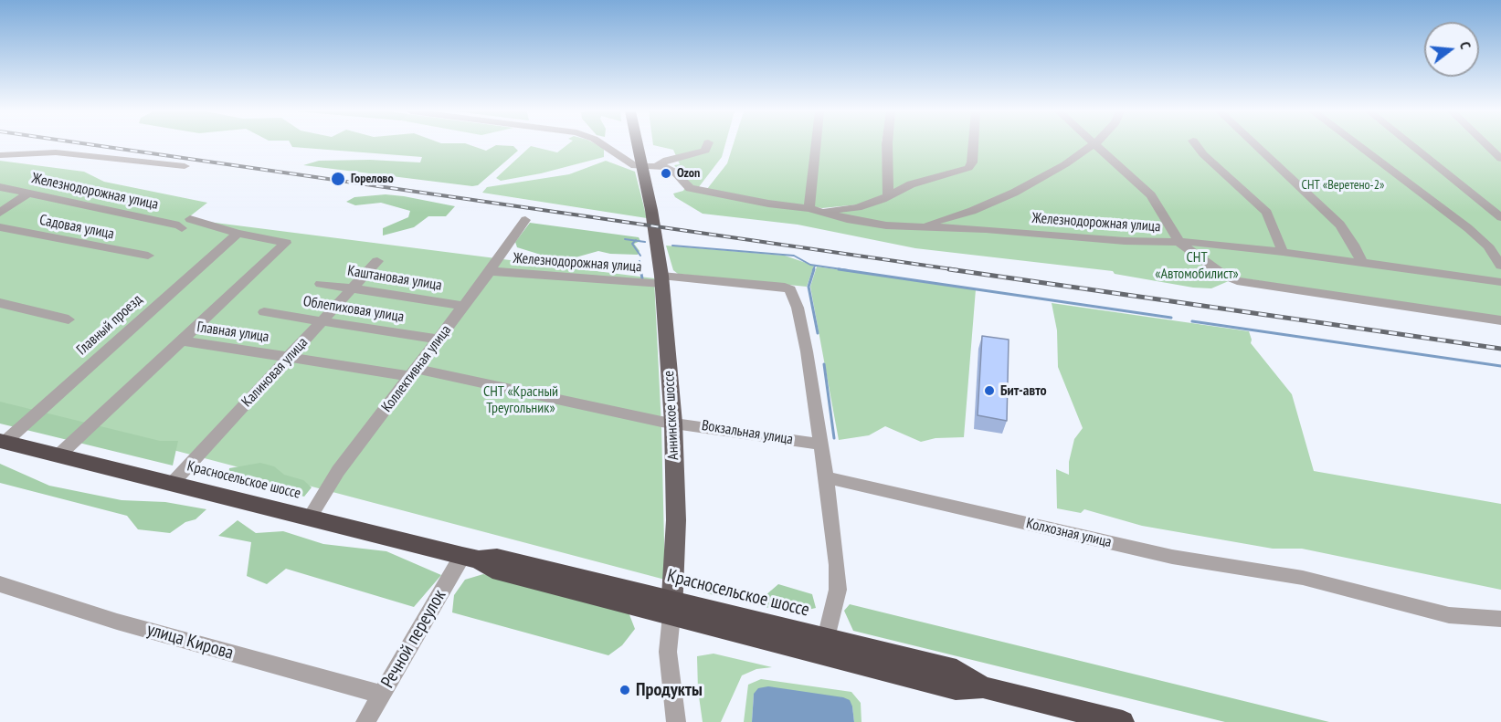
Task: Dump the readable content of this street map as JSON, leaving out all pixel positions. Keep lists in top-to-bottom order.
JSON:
{
  "streets": {
    "highway": ["Красносельское шоссе"],
    "main road": ["Аннинское шоссе"],
    "street": [
      "Железнодорожная улица",
      "Садовая улица",
      "Каштановая улица",
      "Облепиховая улица",
      "Главный проезд",
      "Главная улица",
      "Коллективная улица",
      "Калиновая улица",
      "Вокзальная улица",
      "Колхозная улица",
      "Речной переулок",
      "улица Кирова"
    ]
  },
  "crossings": [
    ["Железнодорожная улица", "Главный проезд"],
    ["Железнодорожная улица", "Главная улица"],
    ["Железнодорожная улица", "Коллективная улица"],
    ["Железнодорожная улица", "Аннинское шоссе"],
    ["Железнодорожная улица", "Вокзальная улица"],
    ["Каштановая улица", "Коллективная улица"],
    ["Каштановая улица", "Калиновая улица"],
    ["Облепиховая улица", "Коллективная улица"],
    ["Облепиховая улица", "Калиновая улица"],
    ["Главный проезд", "Красносельское шоссе"],
    ["Главная улица", "Коллективная улица"],
    ["Главная улица", "Калиновая улица"],
    ["Главная улица", "Вокзальная улица"],
    ["Коллективная улица", "Вокзальная улица"],
    ["Коллективная улица", "Красносельское шоссе"],
    ["Калиновая улица", "Красносельское шоссе"],
    ["Аннинское шоссе", "Вокзальная улица"],
    ["Аннинское шоссе", "Красносельское шоссе"],
    ["Красносельское шоссе", "Речной переулок"],
    ["Речной переулок", "улица Кирова"]
  ],
  "parks": ["СНТ «Веретено-2»", "СНТ «Автомобилист»", "СНТ «Красный Треугольник»"],
  "places": [
    "Ozon",
    "Горелово",
    "Бит-авто",
    "Продукты"
  ],
  "north": "right"
}
